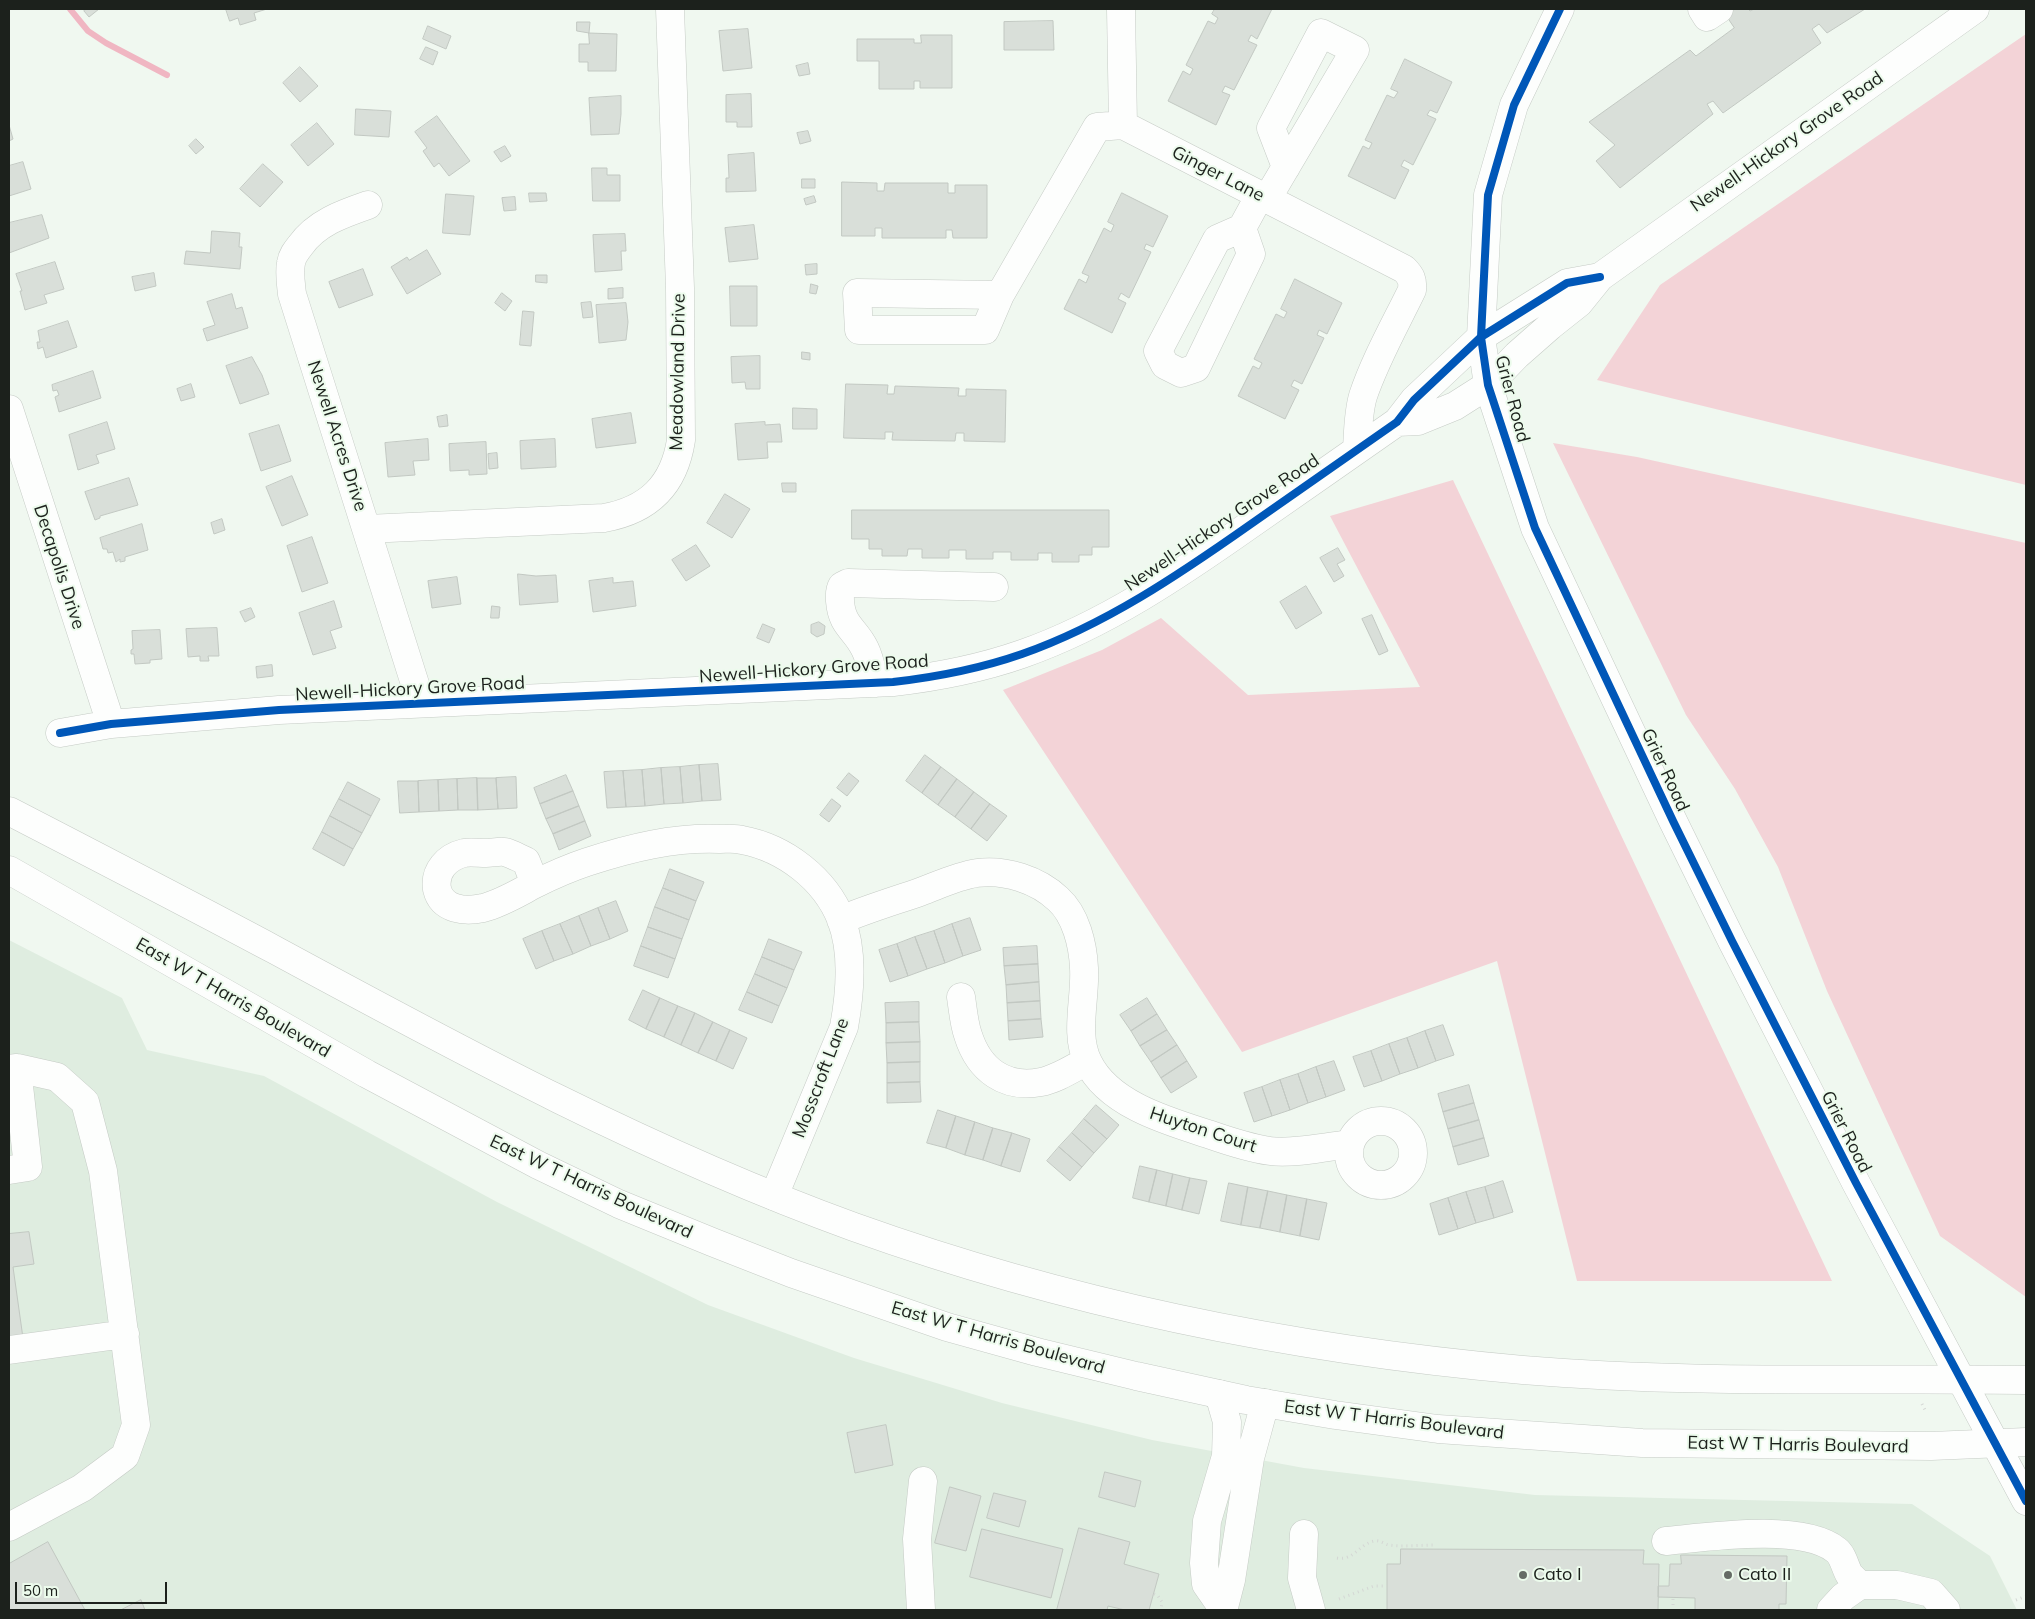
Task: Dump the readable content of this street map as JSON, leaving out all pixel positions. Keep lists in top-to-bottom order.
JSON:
{
  "streets": {
    "street": [
      "Newell-Hickory Grove Road",
      "Ginger Lane",
      "Meadowland Drive",
      "Grier Road",
      "Newell Acres Drive",
      "Decapolis Drive",
      "East W T Harris Boulevard",
      "Mosscroft Lane",
      "Huyton Court"
    ]
  },
  "crossings": [
    ["Newell-Hickory Grove Road", "Ginger Lane"],
    ["Newell-Hickory Grove Road", "Grier Road"],
    ["Newell-Hickory Grove Road", "Newell Acres Drive"],
    ["Newell-Hickory Grove Road", "Decapolis Drive"],
    ["Meadowland Drive", "Newell Acres Drive"],
    ["Grier Road", "East W T Harris Boulevard"],
    ["Mosscroft Lane", "Huyton Court"]
  ],
  "places": ["Cato I", "Cato II"],
  "scale_bar": "50 m"
}
